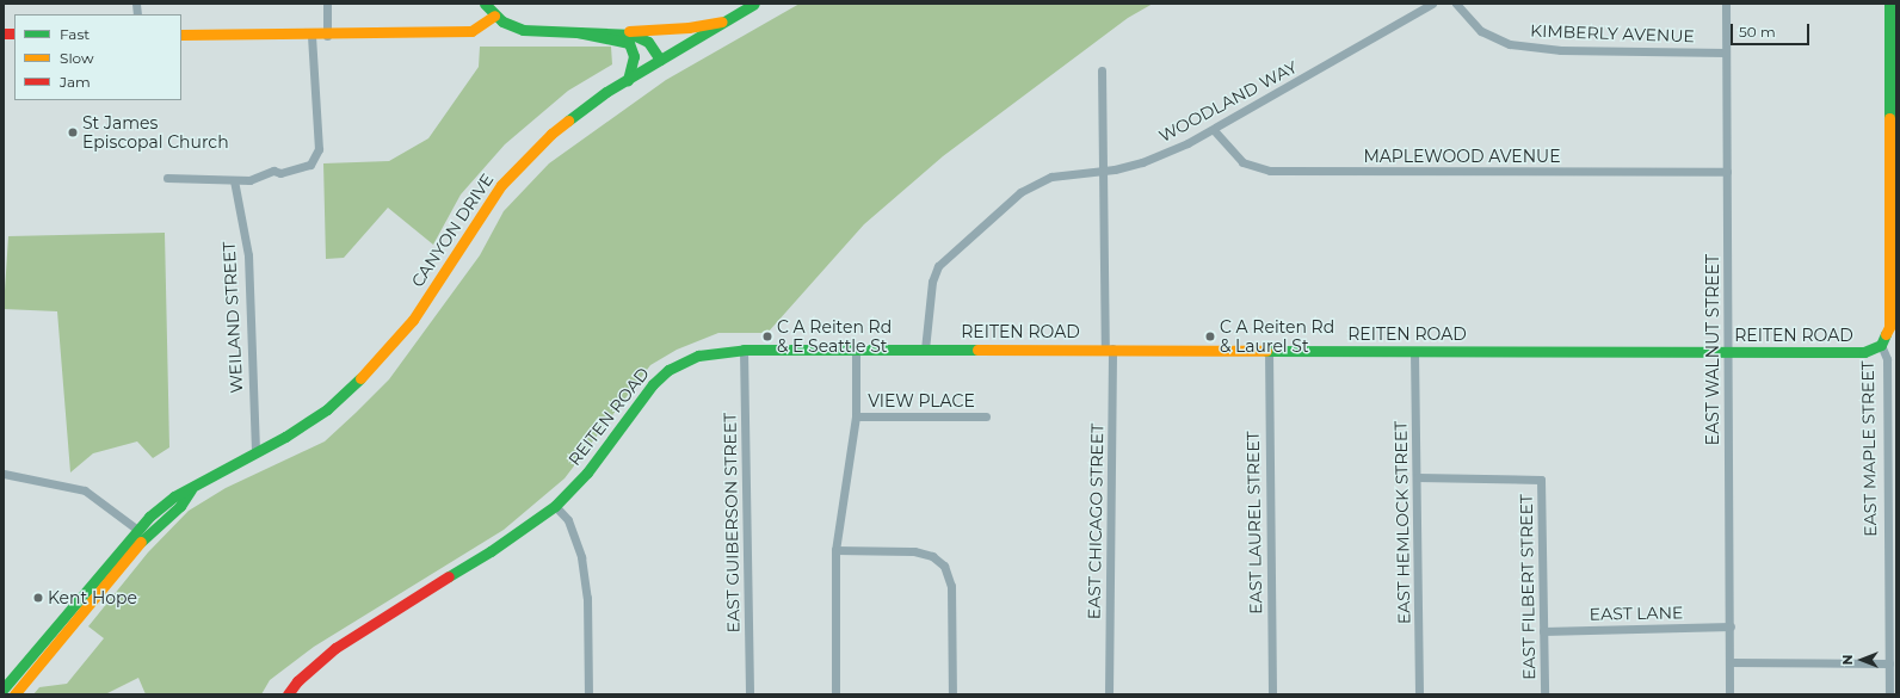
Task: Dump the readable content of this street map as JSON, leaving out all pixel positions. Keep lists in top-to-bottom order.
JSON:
{
  "streets": {
    "street": [
      "KIMBERLY AVENUE",
      "WOODLAND WAY",
      "MAPLEWOOD AVENUE",
      "CANYON DRIVE",
      "WEILAND STREET",
      "REITEN ROAD",
      "EAST WALNUT STREET",
      "VIEW PLACE",
      "EAST MAPLE STREET",
      "EAST CHICAGO STREET",
      "EAST GUIBERSON STREET",
      "EAST LAUREL STREET",
      "EAST HEMLOCK STREET",
      "EAST FILBERT STREET",
      "EAST LANE"
    ]
  },
  "crossings": [
    ["KIMBERLY AVENUE", "EAST WALNUT STREET"],
    ["WOODLAND WAY", "MAPLEWOOD AVENUE"],
    ["WOODLAND WAY", "REITEN ROAD"],
    ["WOODLAND WAY", "EAST CHICAGO STREET"],
    ["MAPLEWOOD AVENUE", "EAST WALNUT STREET"],
    ["CANYON DRIVE", "WEILAND STREET"],
    ["REITEN ROAD", "EAST WALNUT STREET"],
    ["REITEN ROAD", "EAST MAPLE STREET"],
    ["REITEN ROAD", "EAST CHICAGO STREET"],
    ["REITEN ROAD", "EAST GUIBERSON STREET"],
    ["REITEN ROAD", "EAST LAUREL STREET"],
    ["REITEN ROAD", "EAST HEMLOCK STREET"],
    ["EAST WALNUT STREET", "EAST LANE"],
    ["EAST HEMLOCK STREET", "EAST FILBERT STREET"],
    ["EAST FILBERT STREET", "EAST LANE"]
  ],
  "places": [
    "St James Episcopal Church",
    "C A Reiten Rd & E Seattle St",
    "C A Reiten Rd & Laurel St",
    "Kent Hope"
  ],
  "legend": ["Fast", "Slow", "Jam"],
  "scale_bar": "50 m",
  "north": "left"
}
